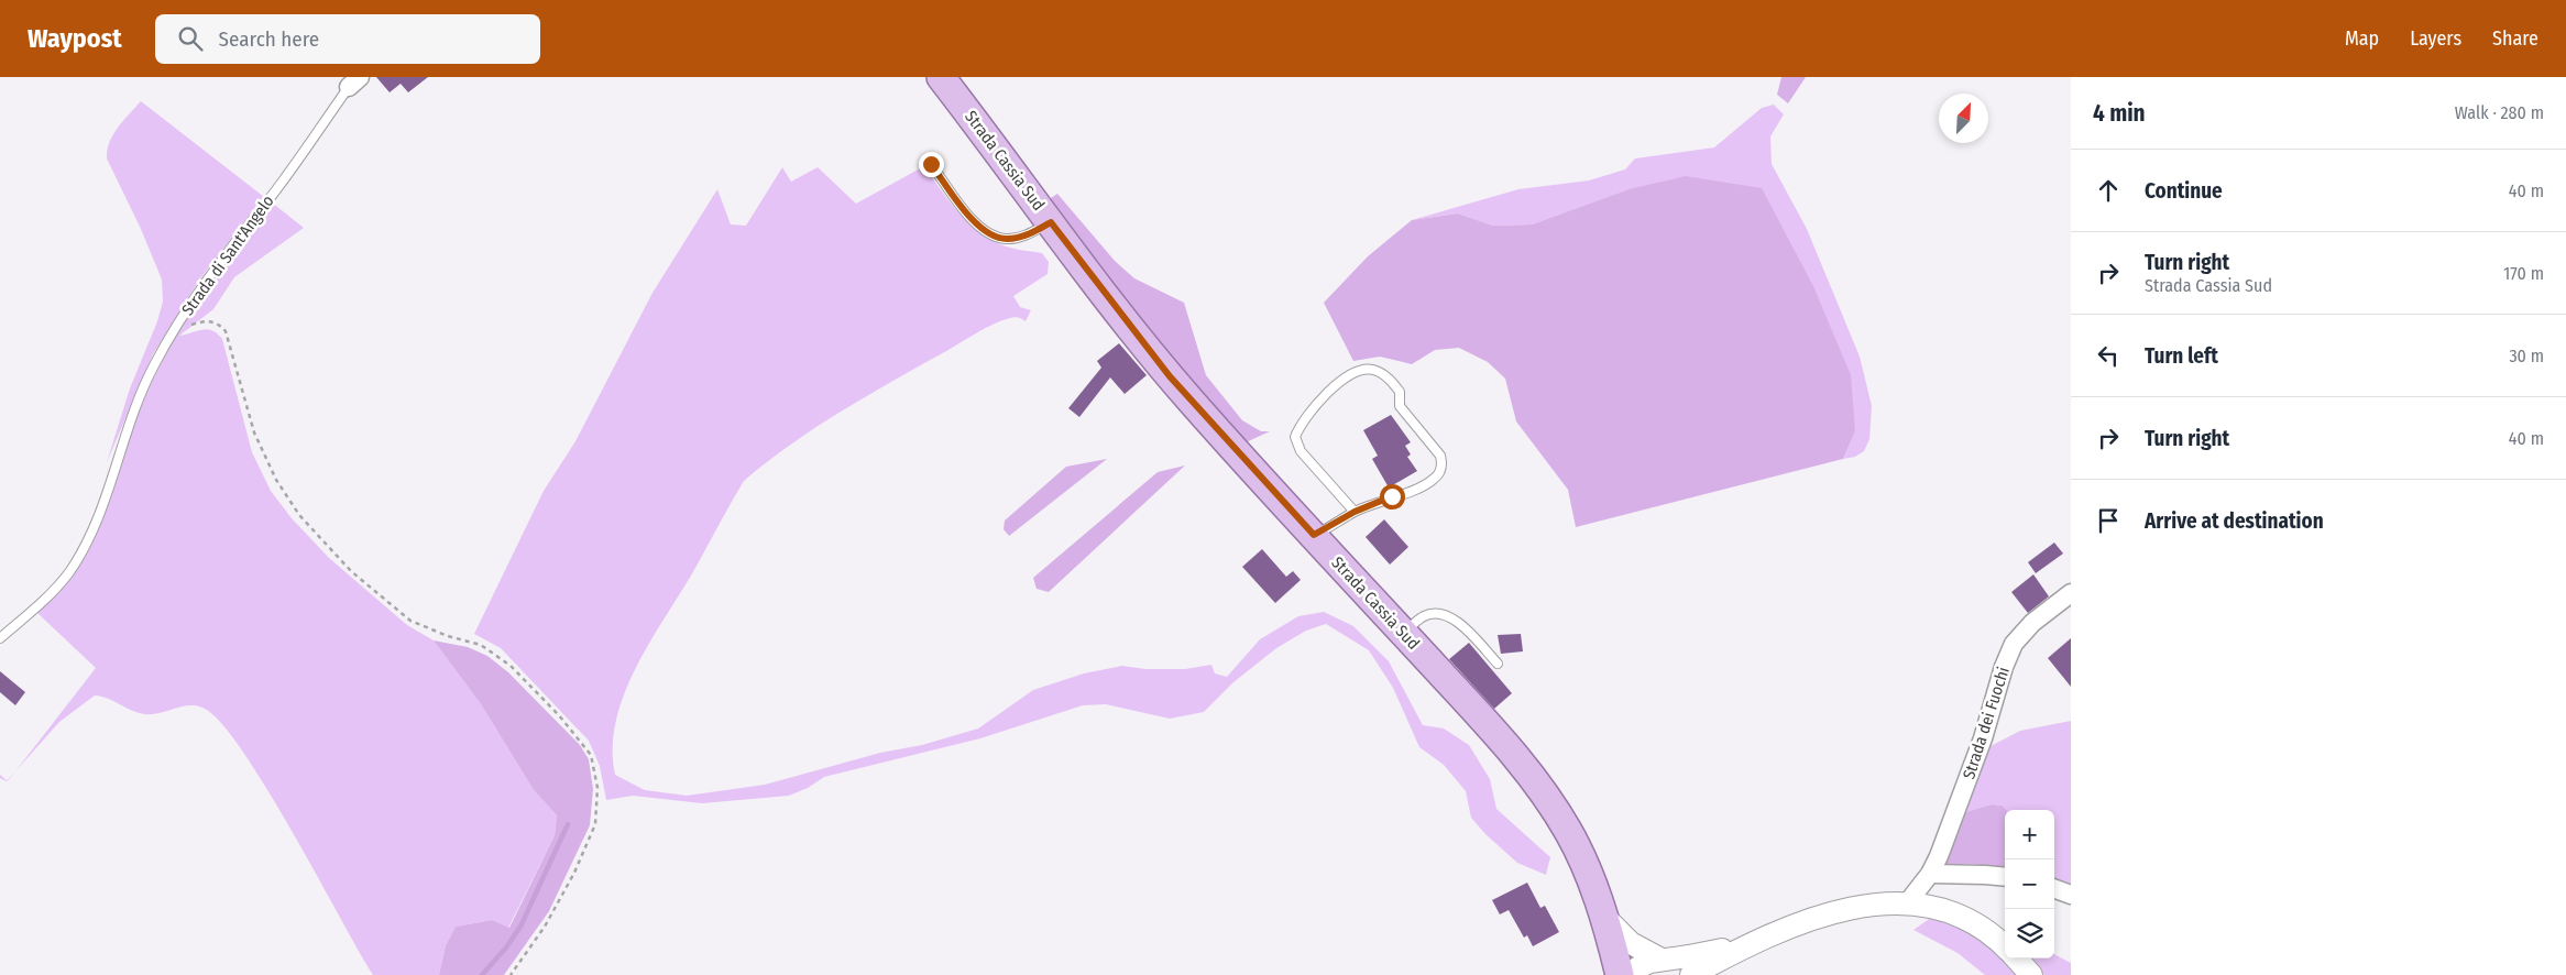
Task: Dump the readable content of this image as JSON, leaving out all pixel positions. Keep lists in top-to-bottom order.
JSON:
{
  "streets": {
    "main road": ["Strada Cassia Sud"],
    "street": ["Strada dei Fuochi"],
    "lane": ["Strada di Sant'Angelo"]
  },
  "north": "top right",
  "page": {
    "header": "Waypost",
    "search": "Search here",
    "nav": ["Map", "Layers", "Share"],
    "heading": ["4 min", "Walk · 280 m"],
    "list": [
      ["Continue", "40 m"],
      ["Turn right", "Strada Cassia Sud", "170 m"],
      ["Turn left", "30 m"],
      ["Turn right", "40 m"],
      "Arrive at destination"
    ],
    "map_buttons": ["+", "−"]
  }
}
